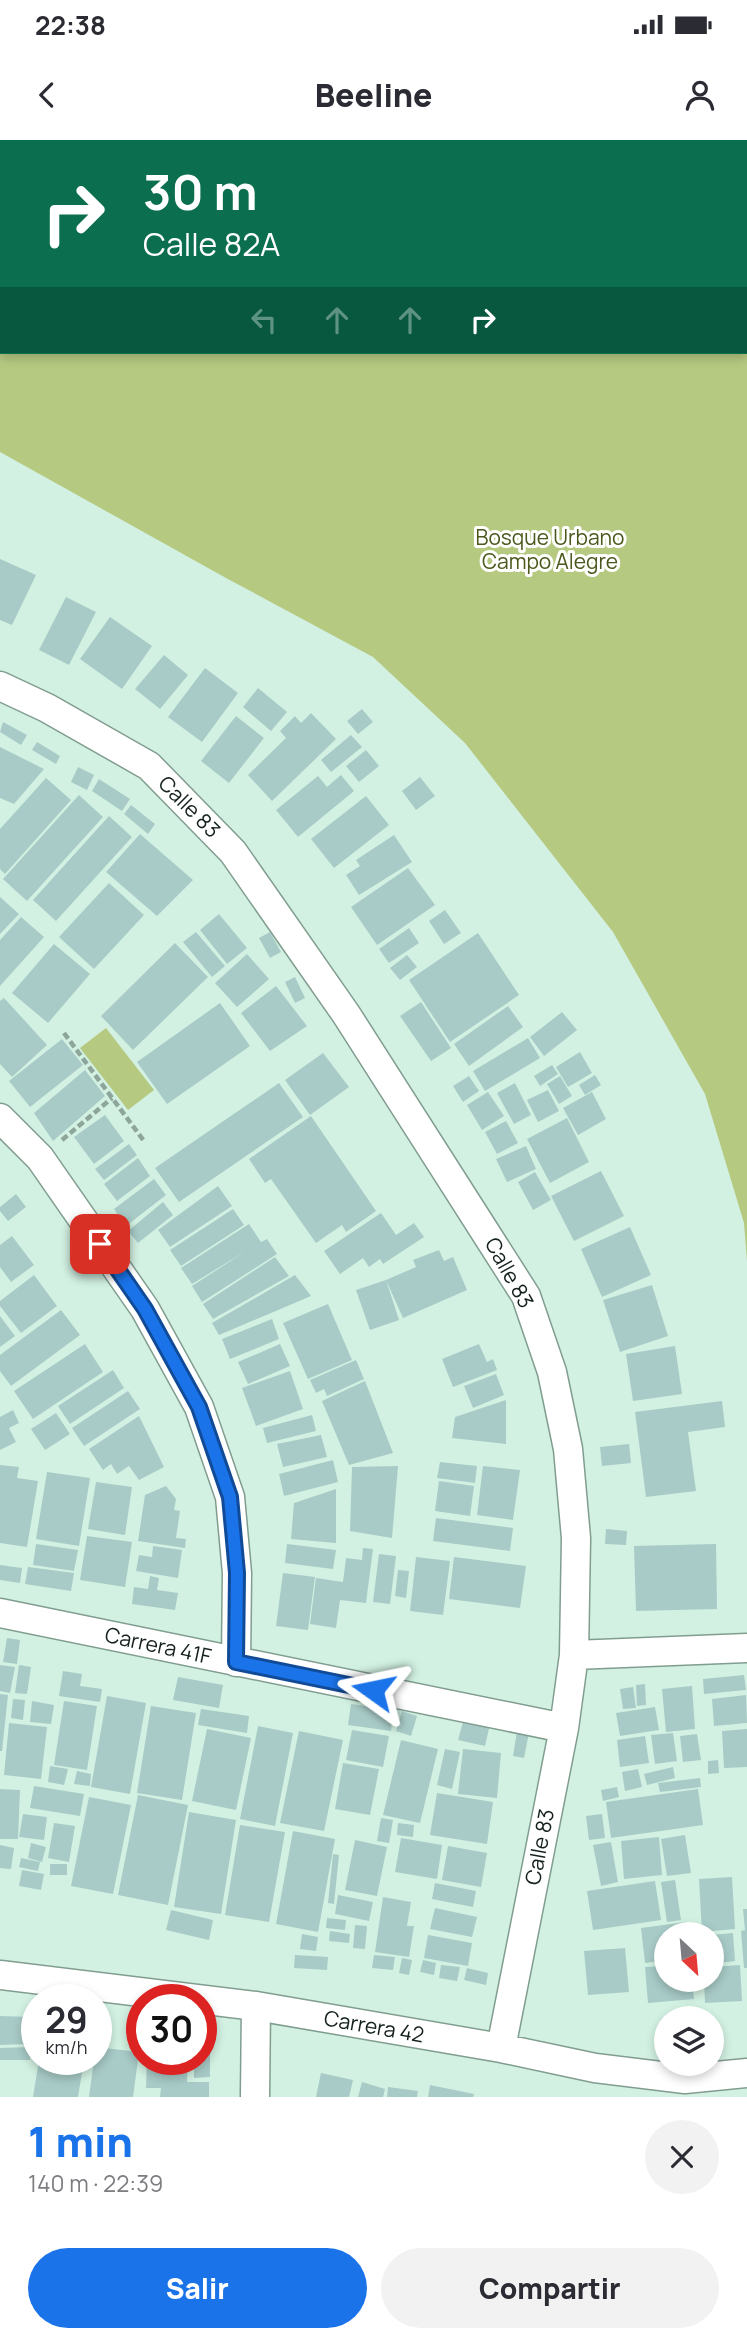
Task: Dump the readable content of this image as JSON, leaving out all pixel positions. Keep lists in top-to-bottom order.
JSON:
{
  "streets": {
    "street": ["Calle 83", "Carrera 41F", "Carrera 42"]
  },
  "crossings": [
    ["Calle 83", "Carrera 41F"],
    ["Calle 83", "Carrera 42"]
  ],
  "parks": ["Bosque Urbano Campo Alegre"],
  "north": "bottom right",
  "page": {
    "status": "22:38",
    "header": "Beeline",
    "turn": ["30 m", "Calle 82A"],
    "speed": "29 km/h",
    "limit": "30",
    "heading": ["1 min", "140 m · 22:39"],
    "buttons": ["Salir", "Compartir"]
  }
}
